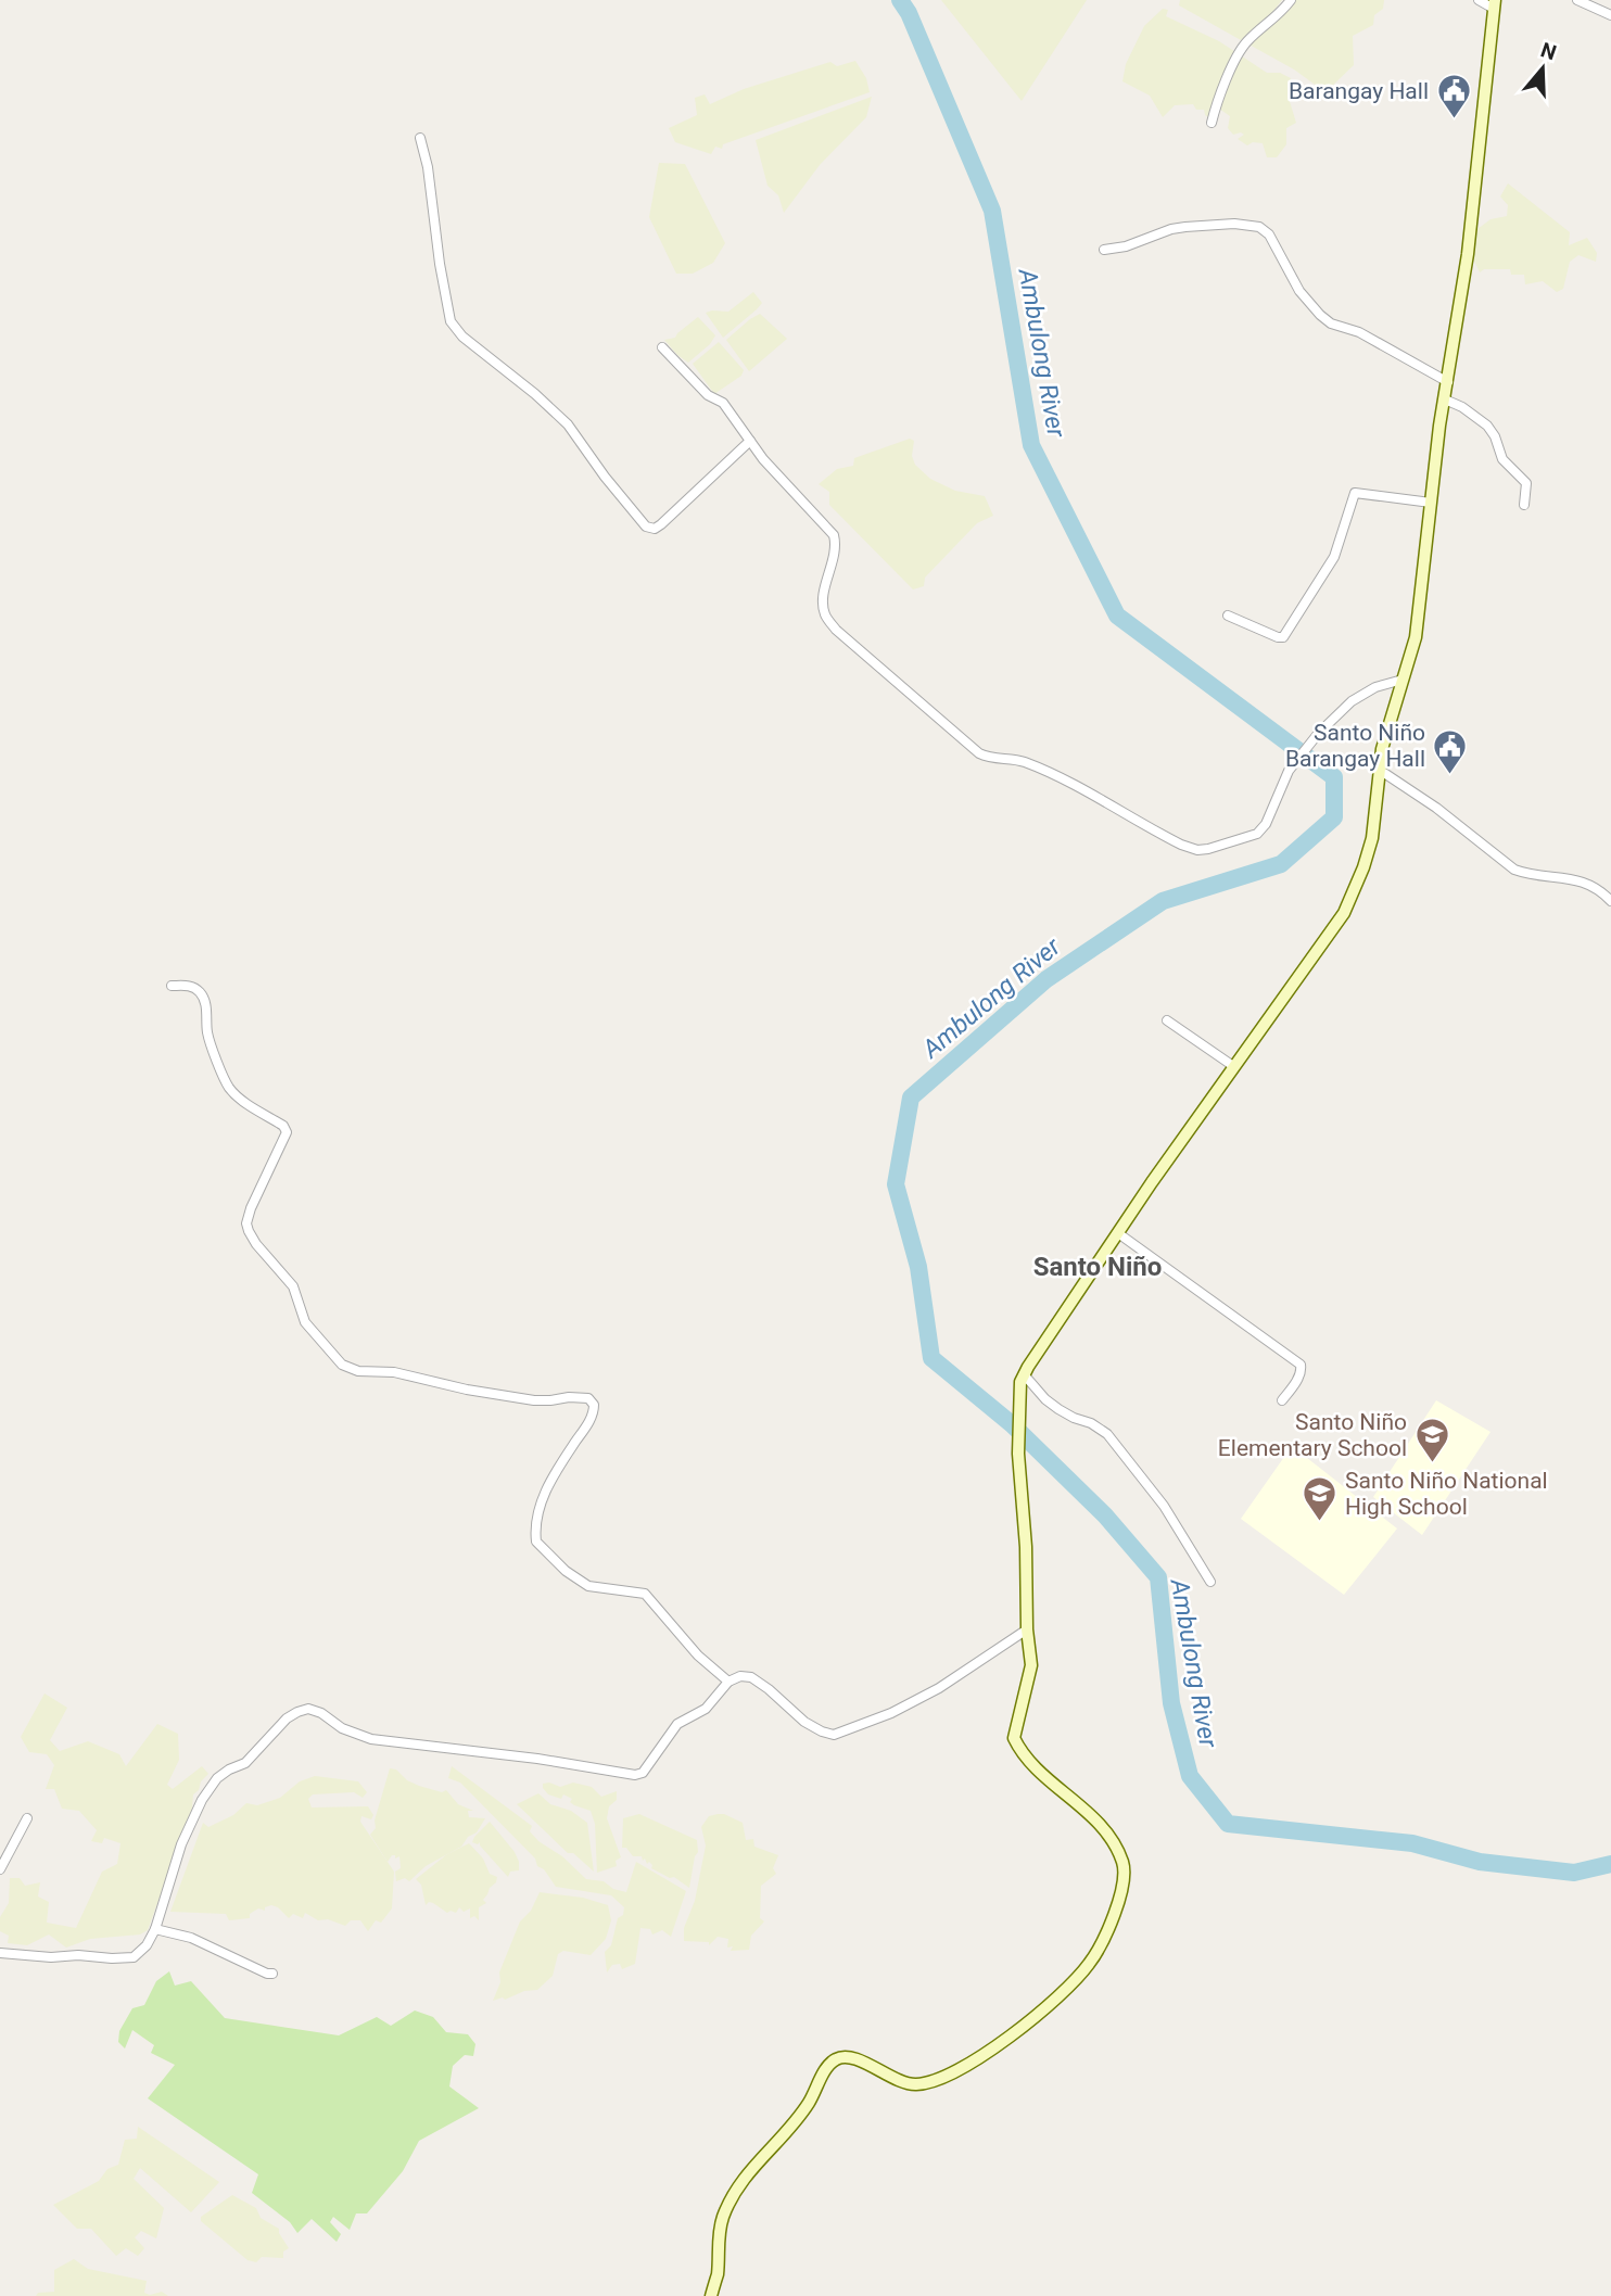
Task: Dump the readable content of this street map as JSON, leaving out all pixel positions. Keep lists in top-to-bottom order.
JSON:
{
  "districts": ["Santo Niño"],
  "water": ["Ambulong River"],
  "places": {
    "public building": ["Barangay Hall", "Santo Niño Barangay Hall"],
    "school or university": ["Santo Niño Elementary School", "Santo Niño National High School"]
  },
  "north": "top"
}
